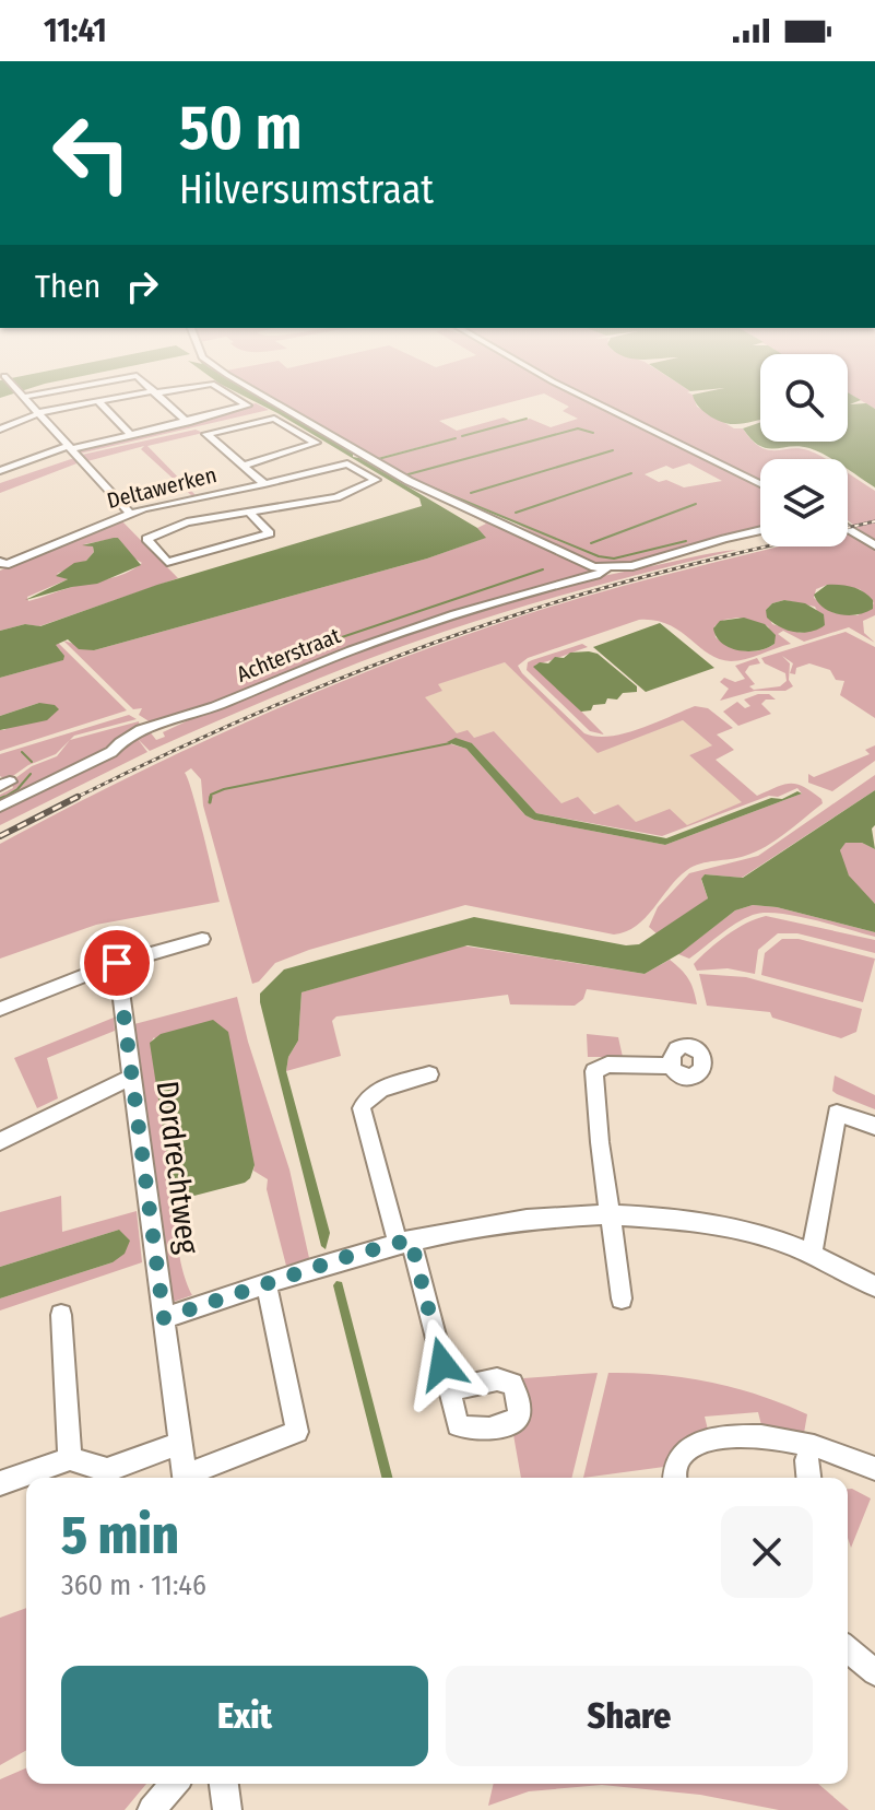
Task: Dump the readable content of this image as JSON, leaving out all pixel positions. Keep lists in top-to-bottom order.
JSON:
{
  "streets": {
    "street": ["Deltawerken", "Achterstraat", "Dordrechtweg"]
  },
  "page": {
    "status": "11:41",
    "turn": ["50 m", "Hilversumstraat"],
    "then": "Then",
    "heading": ["5 min", "360 m · 11:46"],
    "buttons": ["Exit", "Share"]
  }
}
